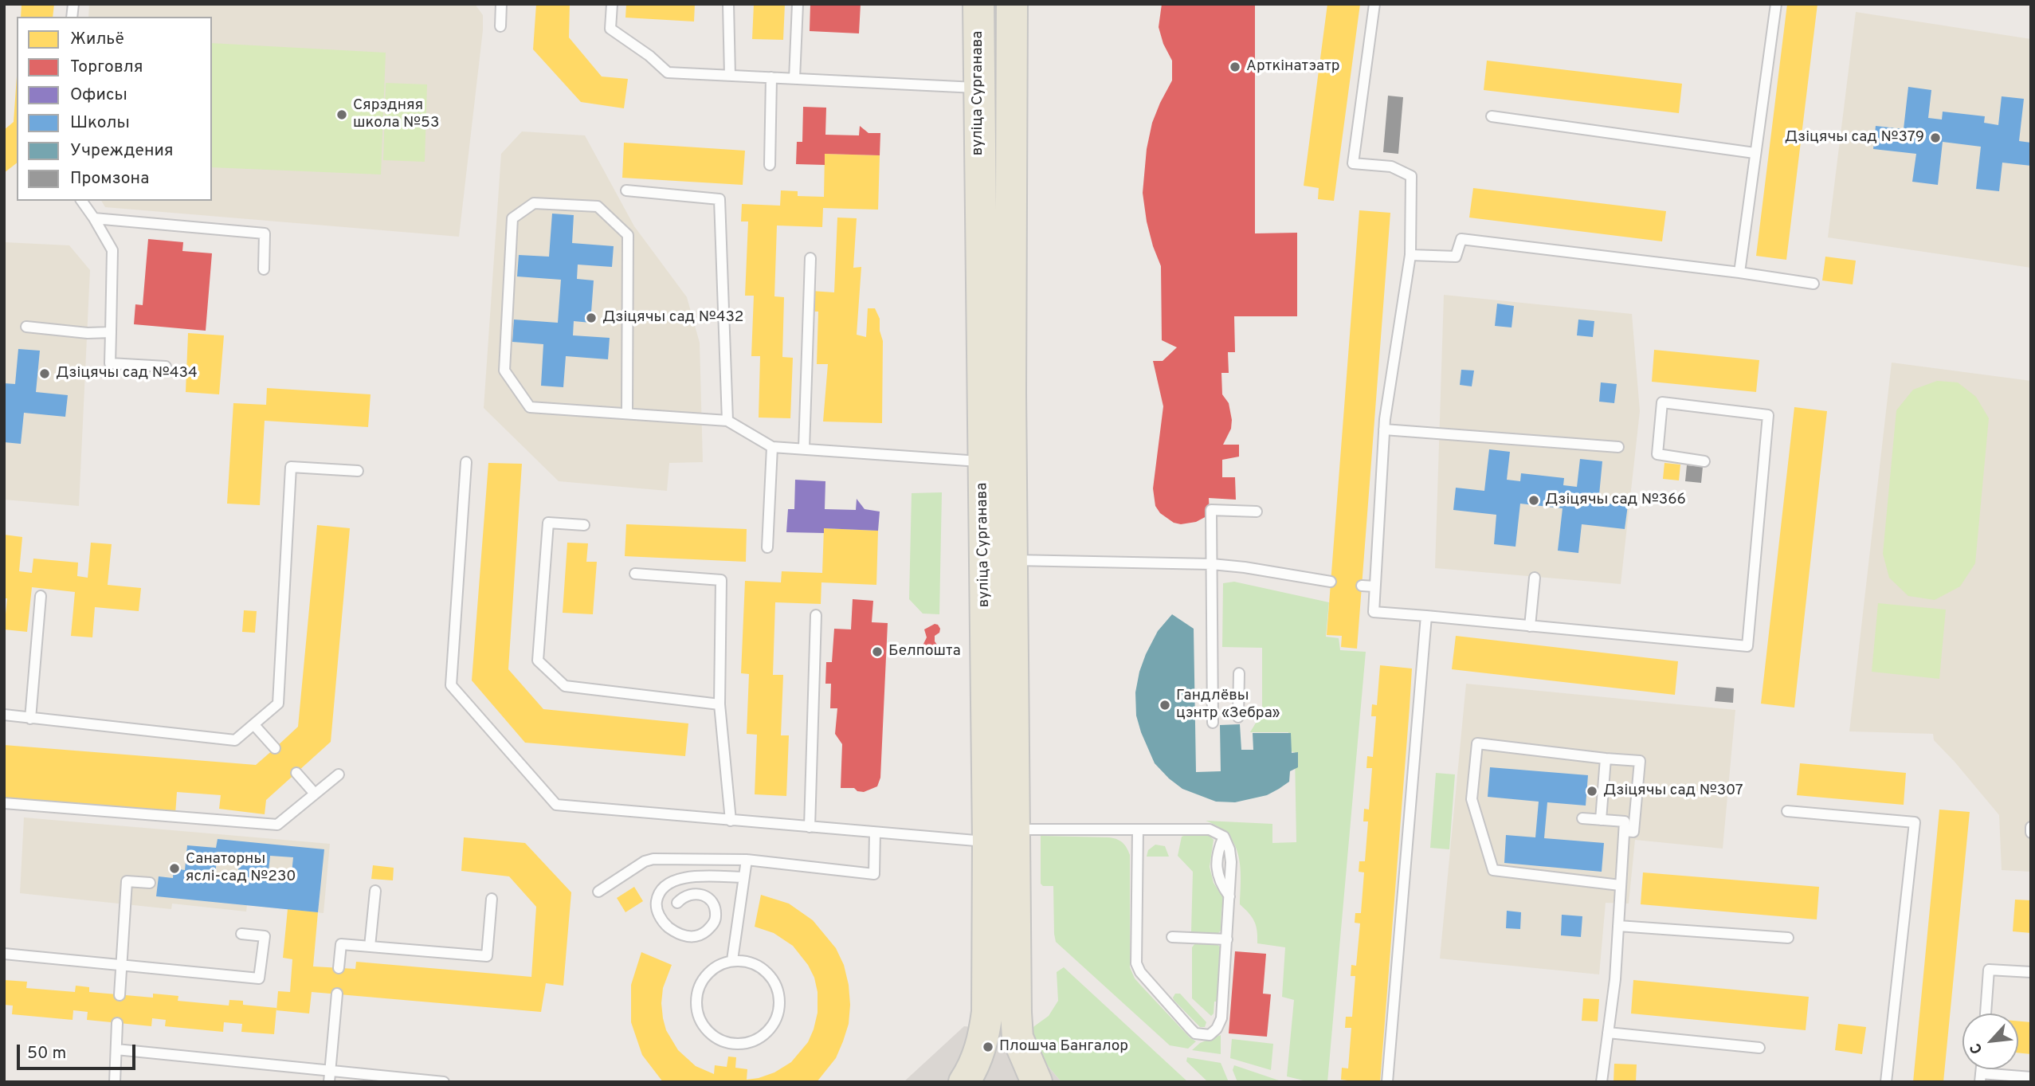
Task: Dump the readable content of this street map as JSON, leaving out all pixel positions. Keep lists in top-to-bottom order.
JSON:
{
  "streets": {
    "main road": ["вуліца Сурганава"]
  },
  "places": [
    "Арткінатэатр",
    "Сярэдняя школа №53",
    "Дзіцячы сад №379",
    "Дзіцячы сад №432",
    "Дзіцячы сад №434",
    "Дзіцячы сад №366",
    "Белпошта",
    "Гандлёвы цэнтр «Зебра»",
    "Дзіцячы сад №307",
    "Санаторны яслі-сад №230",
    "Плошча Бангалор"
  ],
  "legend": [
    "Жильё",
    "Торговля",
    "Офисы",
    "Школы",
    "Учреждения",
    "Промзона"
  ],
  "scale_bar": "50 m",
  "north": "bottom left"
}
